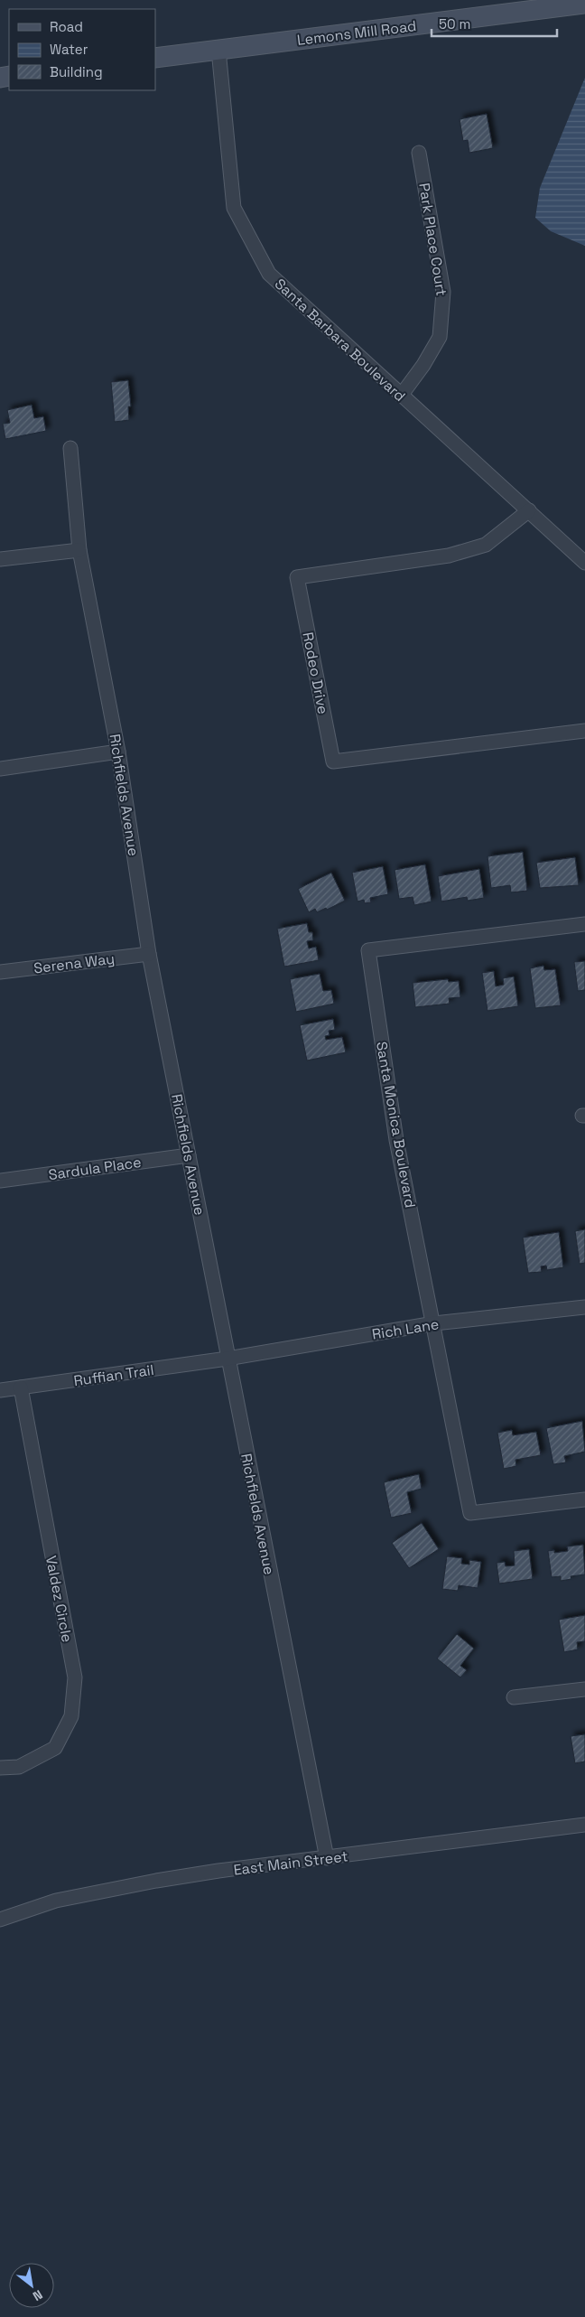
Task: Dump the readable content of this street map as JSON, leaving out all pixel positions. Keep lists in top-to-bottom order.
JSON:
{
  "streets": {
    "street": [
      "Lemons Mill Road",
      "Park Place Court",
      "Santa Barbara Boulevard",
      "Rodeo Drive",
      "Richfields Avenue",
      "Serena Way",
      "Santa Monica Boulevard",
      "Sardula Place",
      "Rich Lane",
      "Ruffian Trail",
      "Valdez Circle",
      "East Main Street"
    ]
  },
  "crossings": [
    ["Lemons Mill Road", "Santa Barbara Boulevard"],
    ["Park Place Court", "Santa Barbara Boulevard"],
    ["Santa Barbara Boulevard", "Rodeo Drive"],
    ["Richfields Avenue", "Serena Way"],
    ["Richfields Avenue", "Sardula Place"],
    ["Richfields Avenue", "Rich Lane"],
    ["Richfields Avenue", "Ruffian Trail"],
    ["Richfields Avenue", "East Main Street"],
    ["Santa Monica Boulevard", "Rich Lane"],
    ["Rich Lane", "Ruffian Trail"],
    ["Ruffian Trail", "Valdez Circle"]
  ],
  "legend": ["Road", "Water", "Building"],
  "scale_bar": "50 m",
  "north": "bottom right"
}
